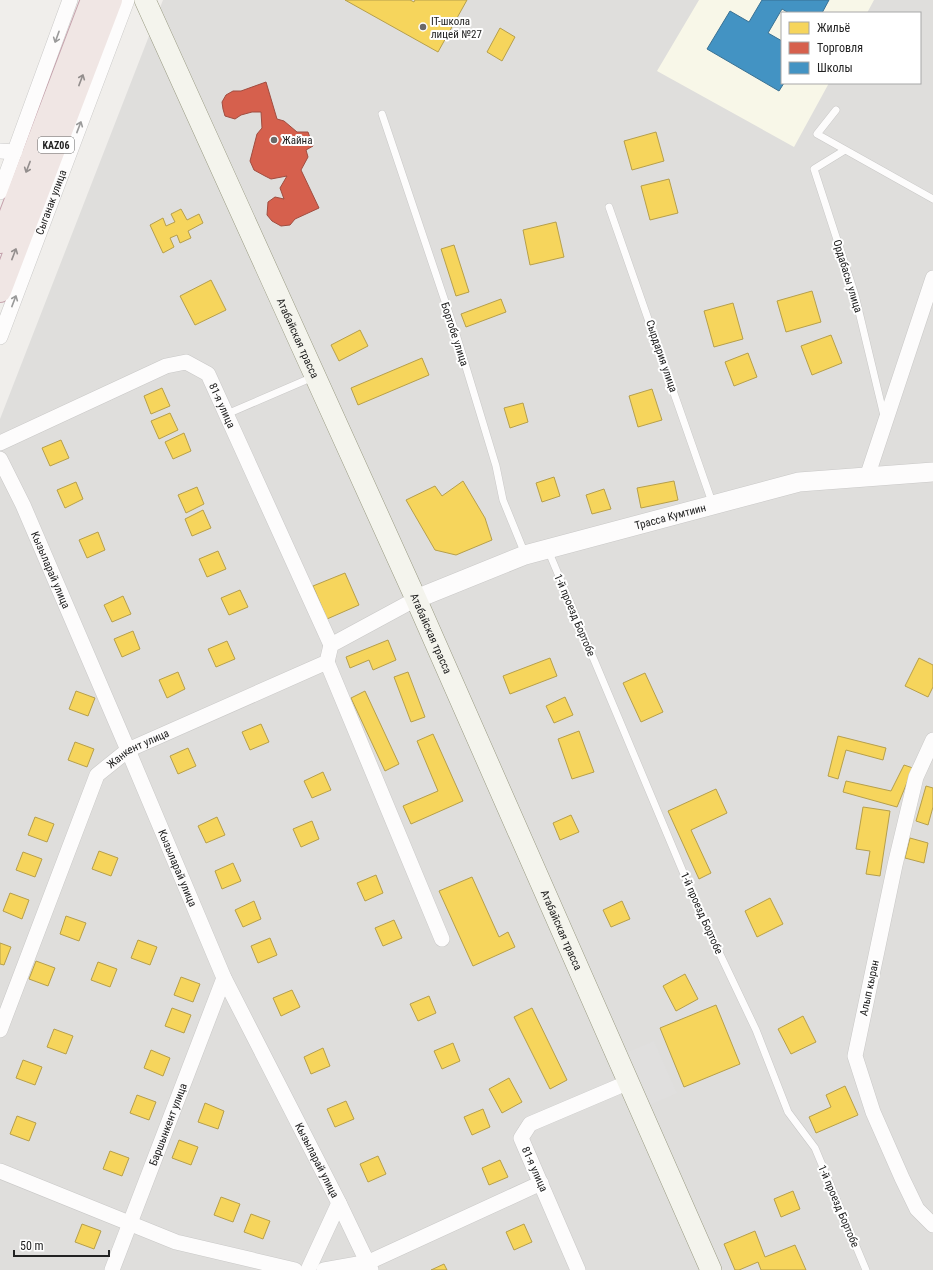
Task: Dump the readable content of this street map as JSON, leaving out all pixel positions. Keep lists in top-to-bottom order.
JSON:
{
  "streets": {
    "highway": ["KАZ06"],
    "main road": ["Атабайская трасса"],
    "street": [
      "Сыганак улица",
      "81-я улица",
      "Трасса Кумтиин",
      "Кызыларай улица",
      "Жанкент улица",
      "Алып кыран",
      "Баршынкент улица"
    ],
    "lane": [
      "Ордабасы улица",
      "Бортобе улица",
      "Сырдария улица",
      "1-й проезд Бортобе"
    ]
  },
  "crossings": [
    ["Бортобе улица", "Трасса Кумтиин"],
    ["Атабайская трасса", "81-я улица"],
    ["Атабайская трасса", "Трасса Кумтиин"],
    ["Сырдария улица", "Трасса Кумтиин"],
    ["Трасса Кумтиин", "1-й проезд Бортобе"],
    ["Кызыларай улица", "Жанкент улица"],
    ["Кызыларай улица", "Баршынкент улица"]
  ],
  "places": ["IT-школа лицей №27", "Жайна"],
  "legend": ["Жильё", "Торговля", "Школы"],
  "scale_bar": "50 m"
}
